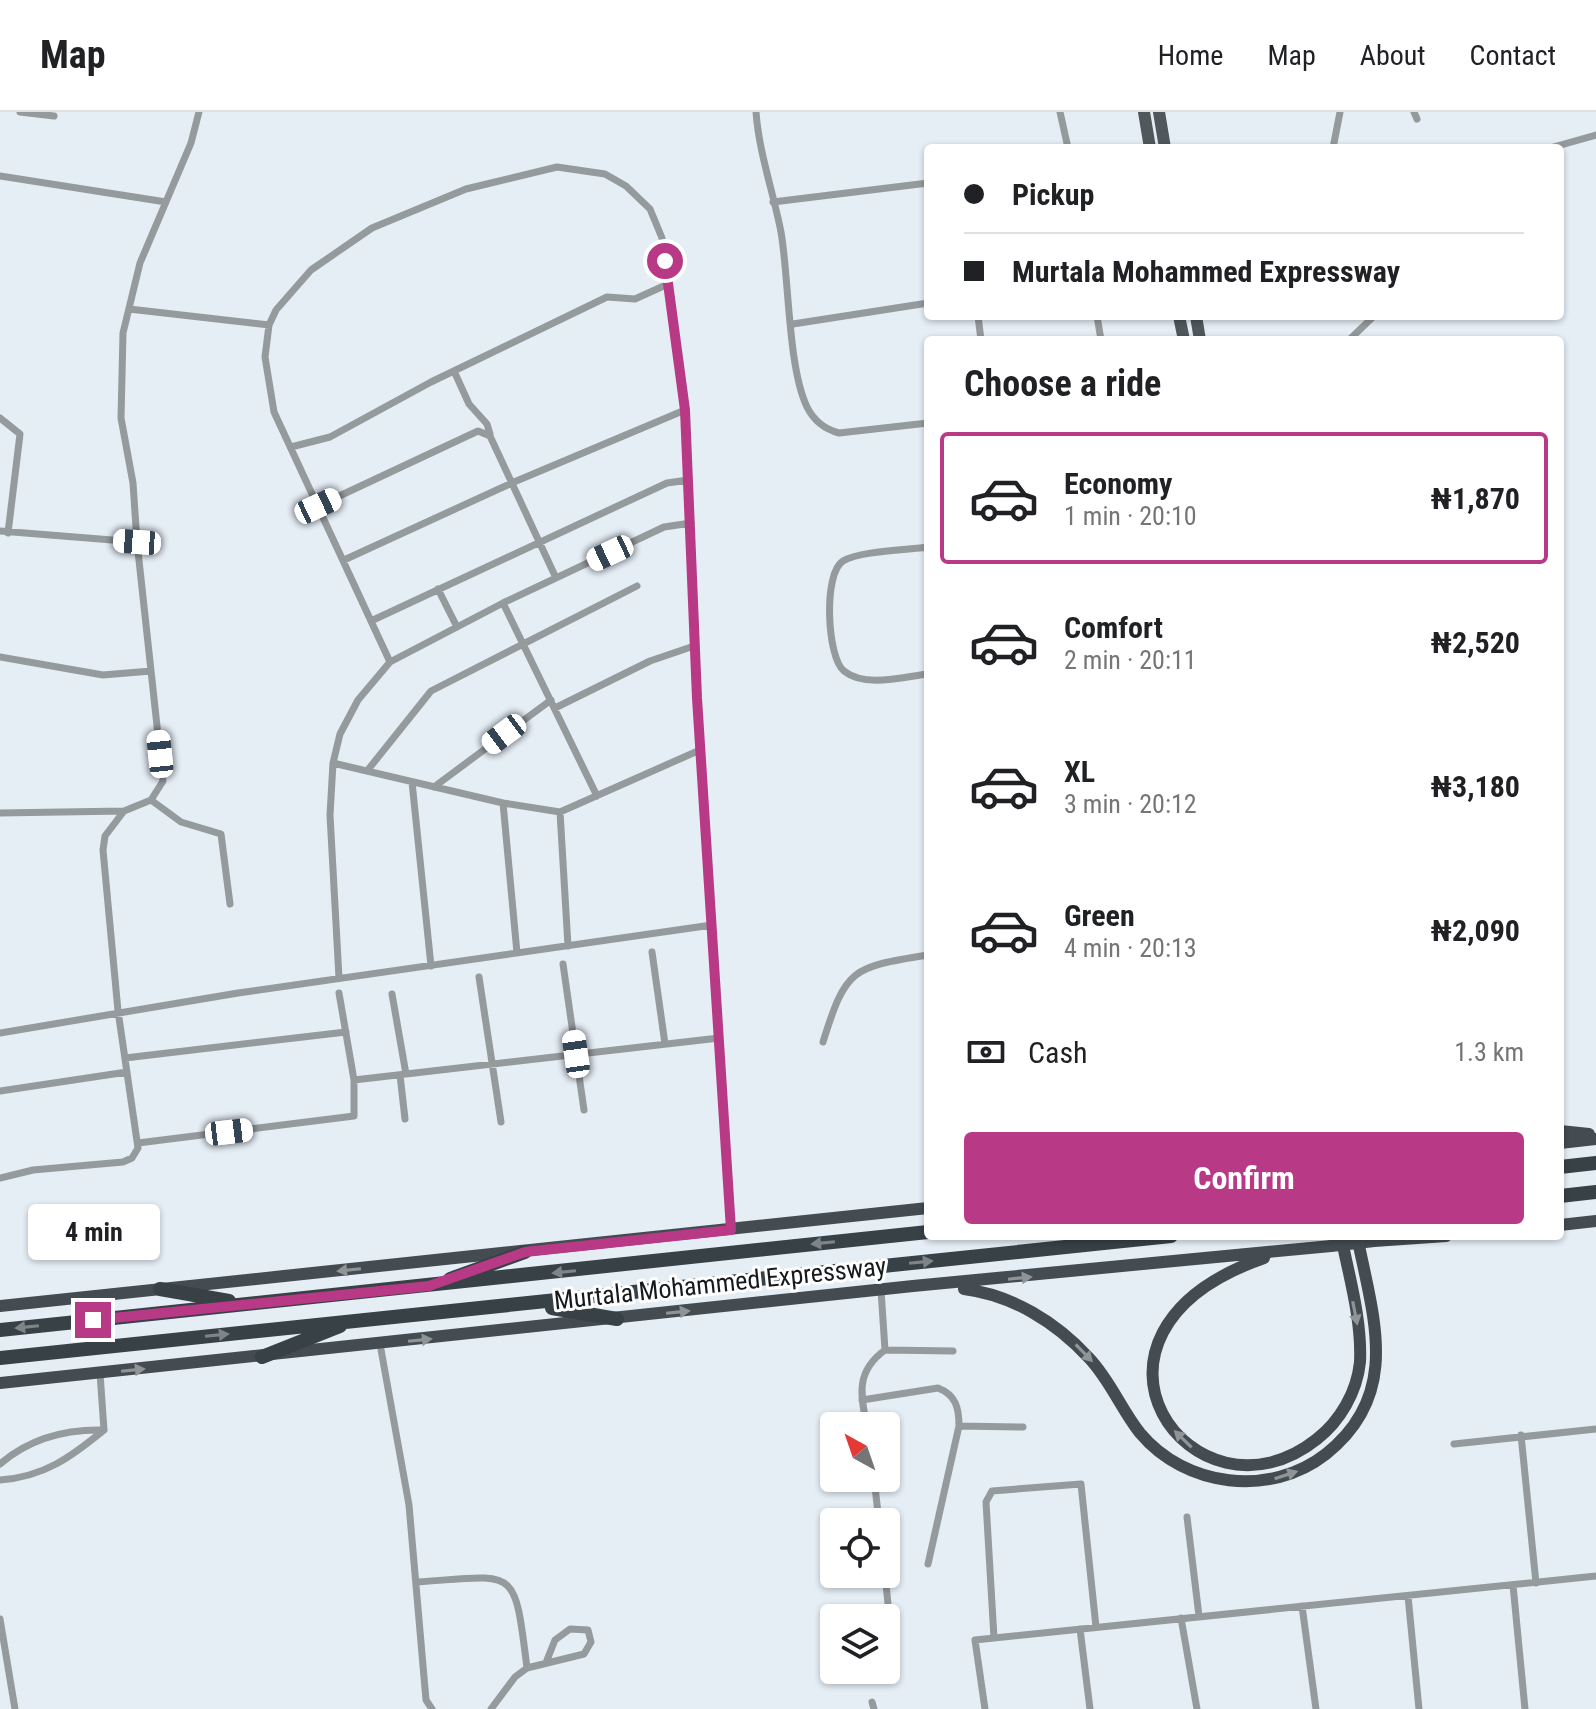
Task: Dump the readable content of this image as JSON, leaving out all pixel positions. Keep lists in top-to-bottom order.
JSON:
{
  "streets": {
    "highway": ["Murtala Mohammed Expressway"]
  },
  "north": "top left",
  "page": {
    "header": "Map",
    "nav": [
      "Home",
      "Map",
      "About",
      "Contact"
    ],
    "banner": ["Pickup", "Murtala Mohammed Expressway"],
    "heading": "Choose a ride",
    "list": [
      {
        "name": "Economy",
        "note": "1 min · 20:10",
        "value": "₦1,870"
      },
      {
        "name": "Comfort",
        "note": "2 min · 20:11",
        "value": "₦2,520"
      },
      {
        "name": "XL",
        "note": "3 min · 20:12",
        "value": "₦3,180"
      },
      {
        "name": "Green",
        "note": "4 min · 20:13",
        "value": "₦2,090"
      }
    ],
    "pay": ["Cash", "1.3 km"],
    "buttons": "Confirm",
    "bubble": "4 min"
  }
}
